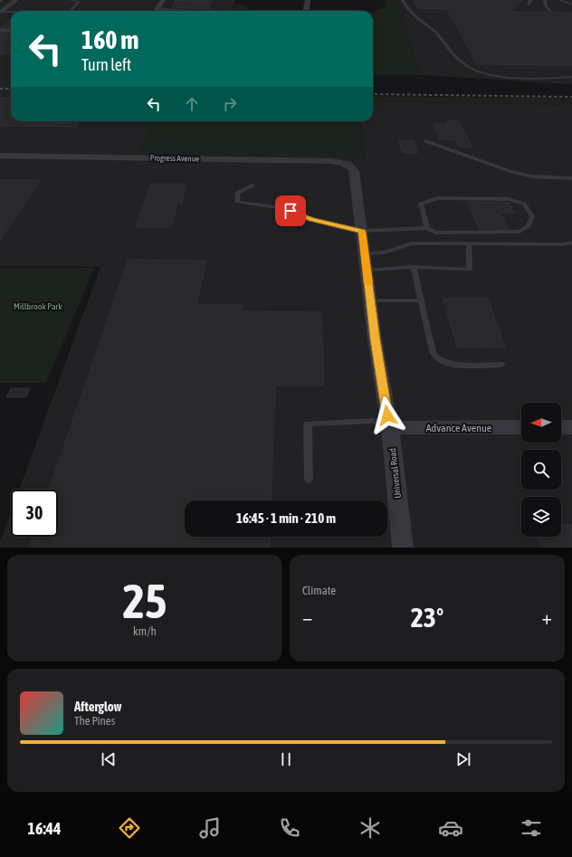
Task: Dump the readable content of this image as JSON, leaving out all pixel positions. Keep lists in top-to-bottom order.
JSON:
{
  "streets": {
    "street": ["Progress Avenue", "Advance Avenue", "Universal Road"]
  },
  "crossings": [
    ["Progress Avenue", "Universal Road"],
    ["Advance Avenue", "Universal Road"]
  ],
  "parks": ["Millbrook Park"],
  "north": "left",
  "page": {
    "turn": ["160 m", "Turn left"],
    "limit": "30",
    "trip": "16:45 · 1 min · 210 m",
    "tile": [
      ["25", "km/h"],
      "Climate"
    ],
    "heat": ["−", "23°", "+"],
    "song": ["Afterglow", "The Pines"],
    "tabs": "16:44"
  }
}
